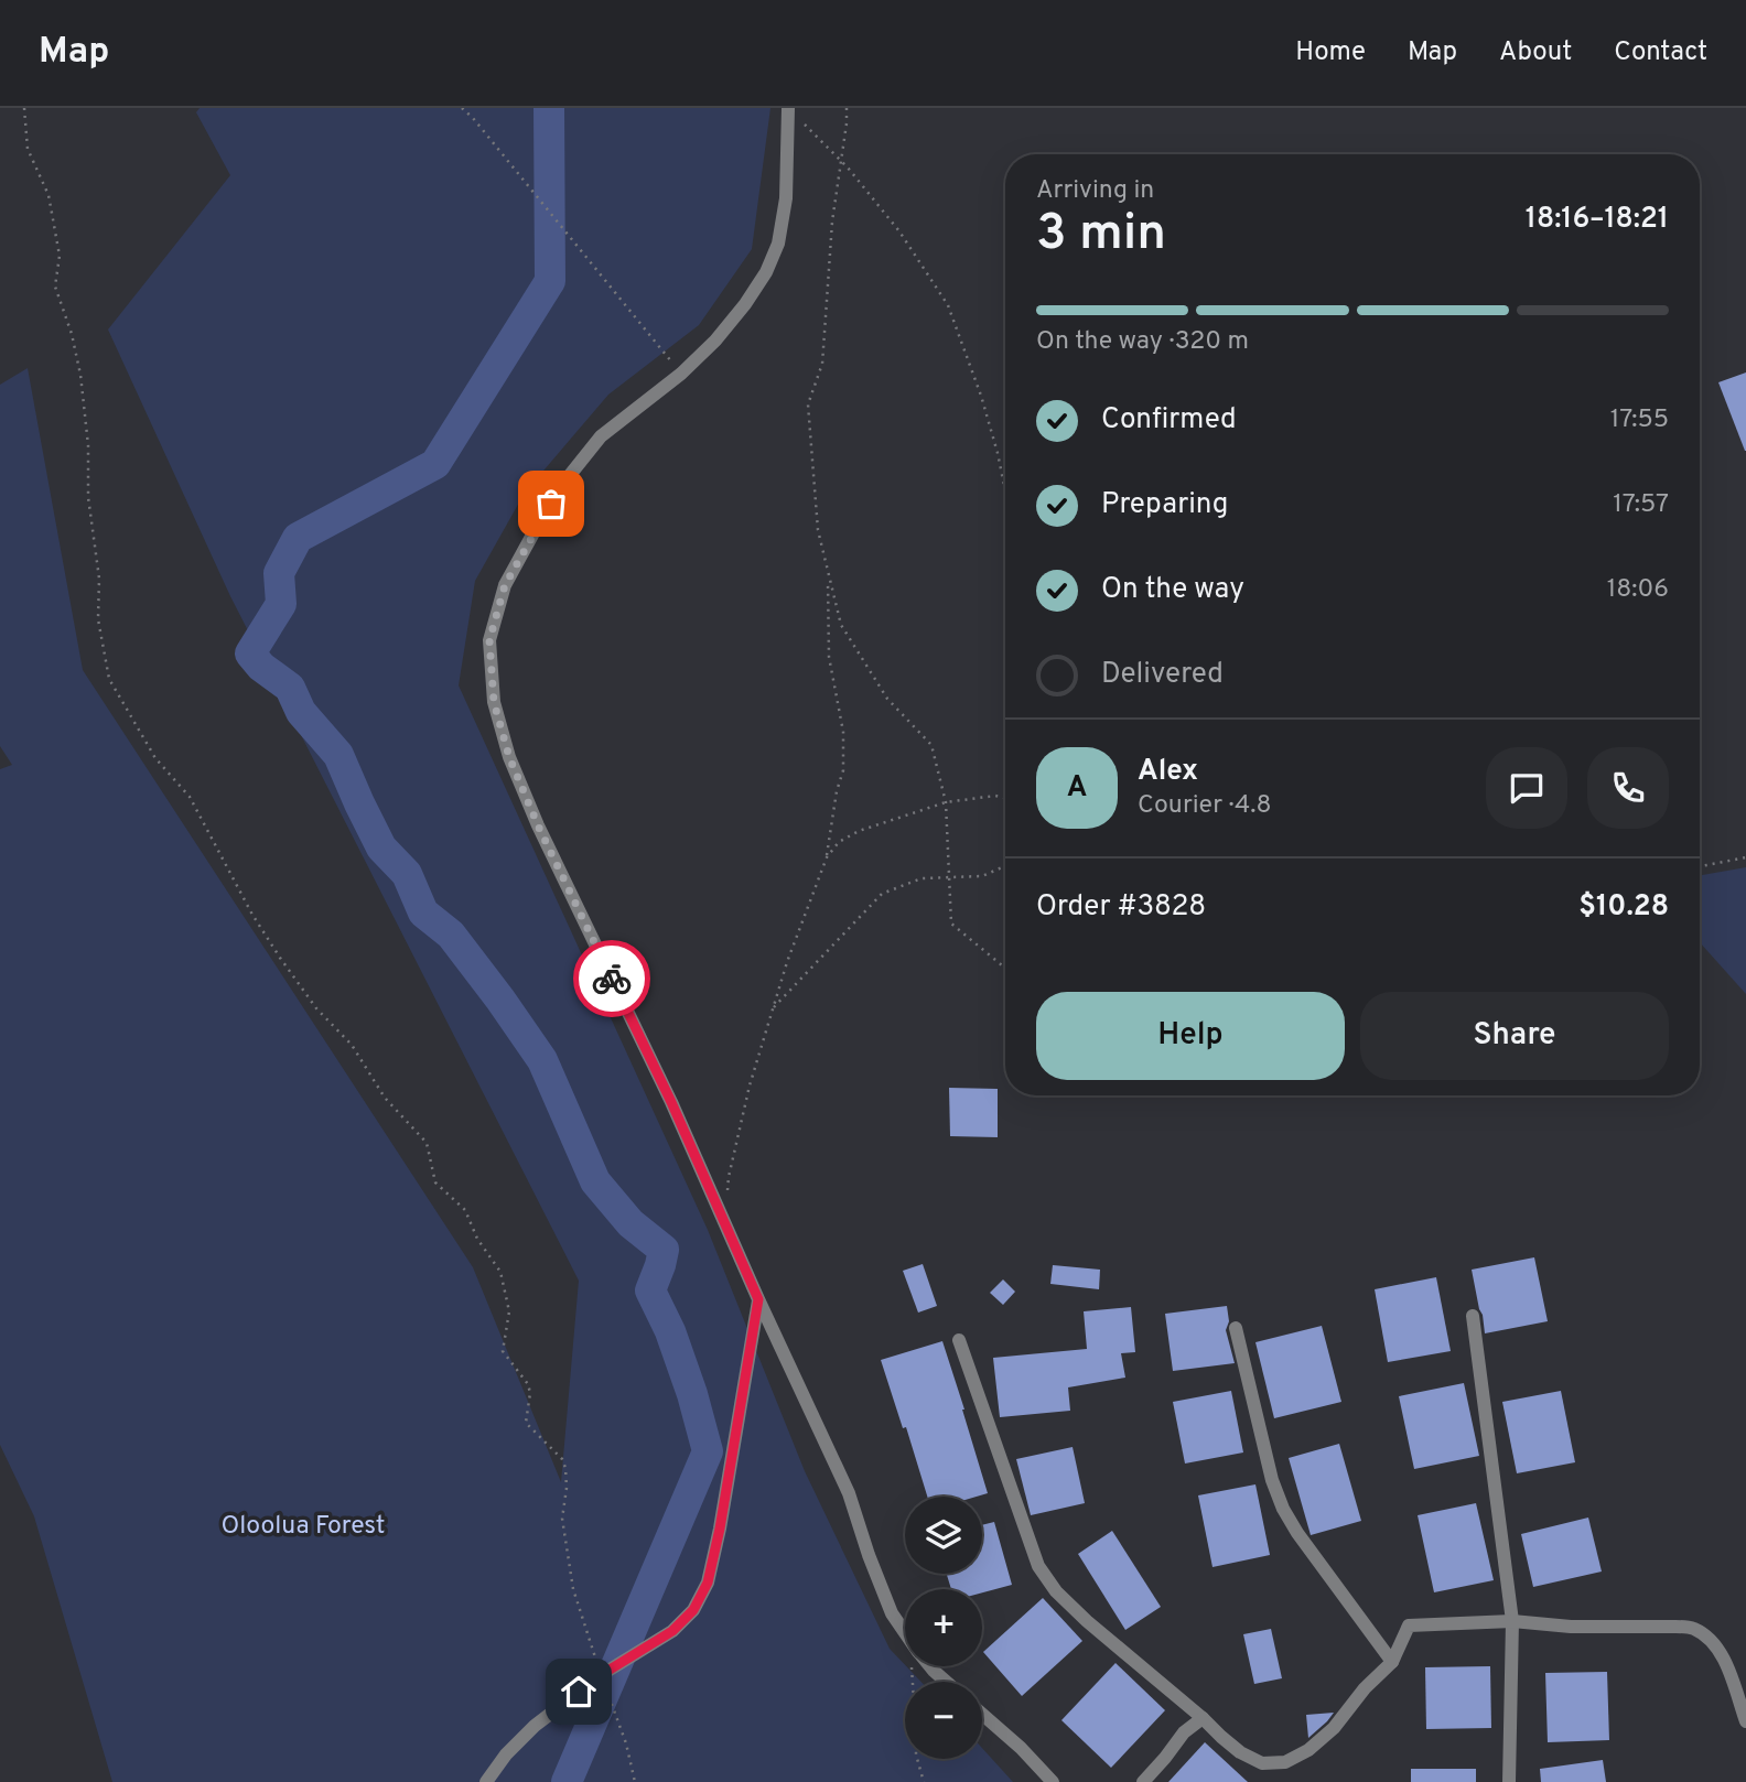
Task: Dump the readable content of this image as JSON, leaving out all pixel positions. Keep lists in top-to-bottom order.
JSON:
{
  "parks": ["Oloolua Forest"],
  "page": {
    "header": "Map",
    "nav": [
      "Home",
      "Map",
      "About",
      "Contact"
    ],
    "heading": ["3 min", "Arriving in", "18:16–18:21"],
    "panel": [
      "Alex",
      "Courier · 4.8",
      "Order #3828",
      "$10.28"
    ],
    "bar": "On the way · 320 m",
    "list": [
      ["Confirmed", "17:55"],
      ["Preparing", "17:57"],
      ["On the way", "18:06"],
      "Delivered"
    ],
    "round": "A",
    "buttons": ["Help", "Share"],
    "map_buttons": ["+", "−"]
  }
}
